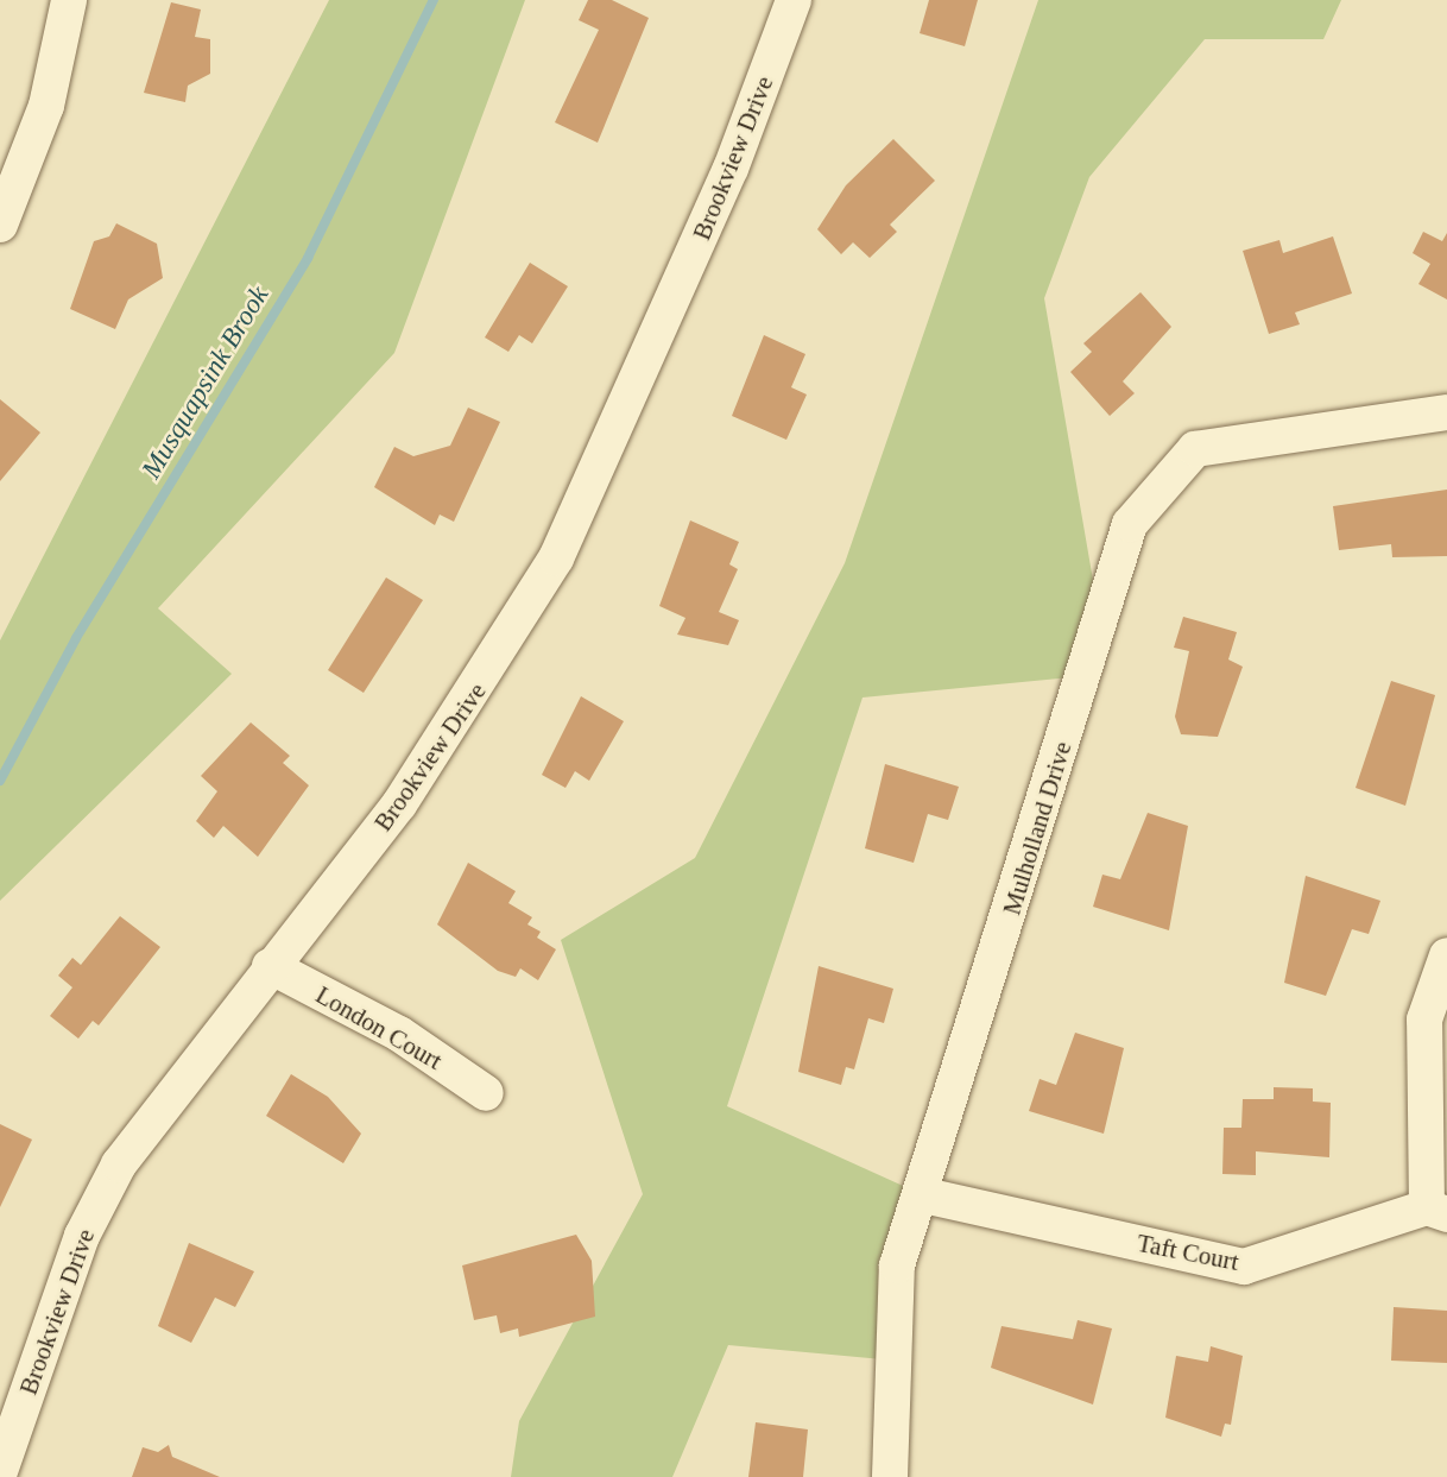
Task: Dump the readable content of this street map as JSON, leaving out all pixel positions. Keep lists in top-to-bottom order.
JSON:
{
  "streets": {
    "street": [
      "Brookview Drive",
      "Mulholland Drive",
      "London Court",
      "Taft Court"
    ]
  },
  "crossings": [
    ["Brookview Drive", "London Court"],
    ["Mulholland Drive", "Taft Court"]
  ],
  "water": ["Musquapsink Brook"]
}
